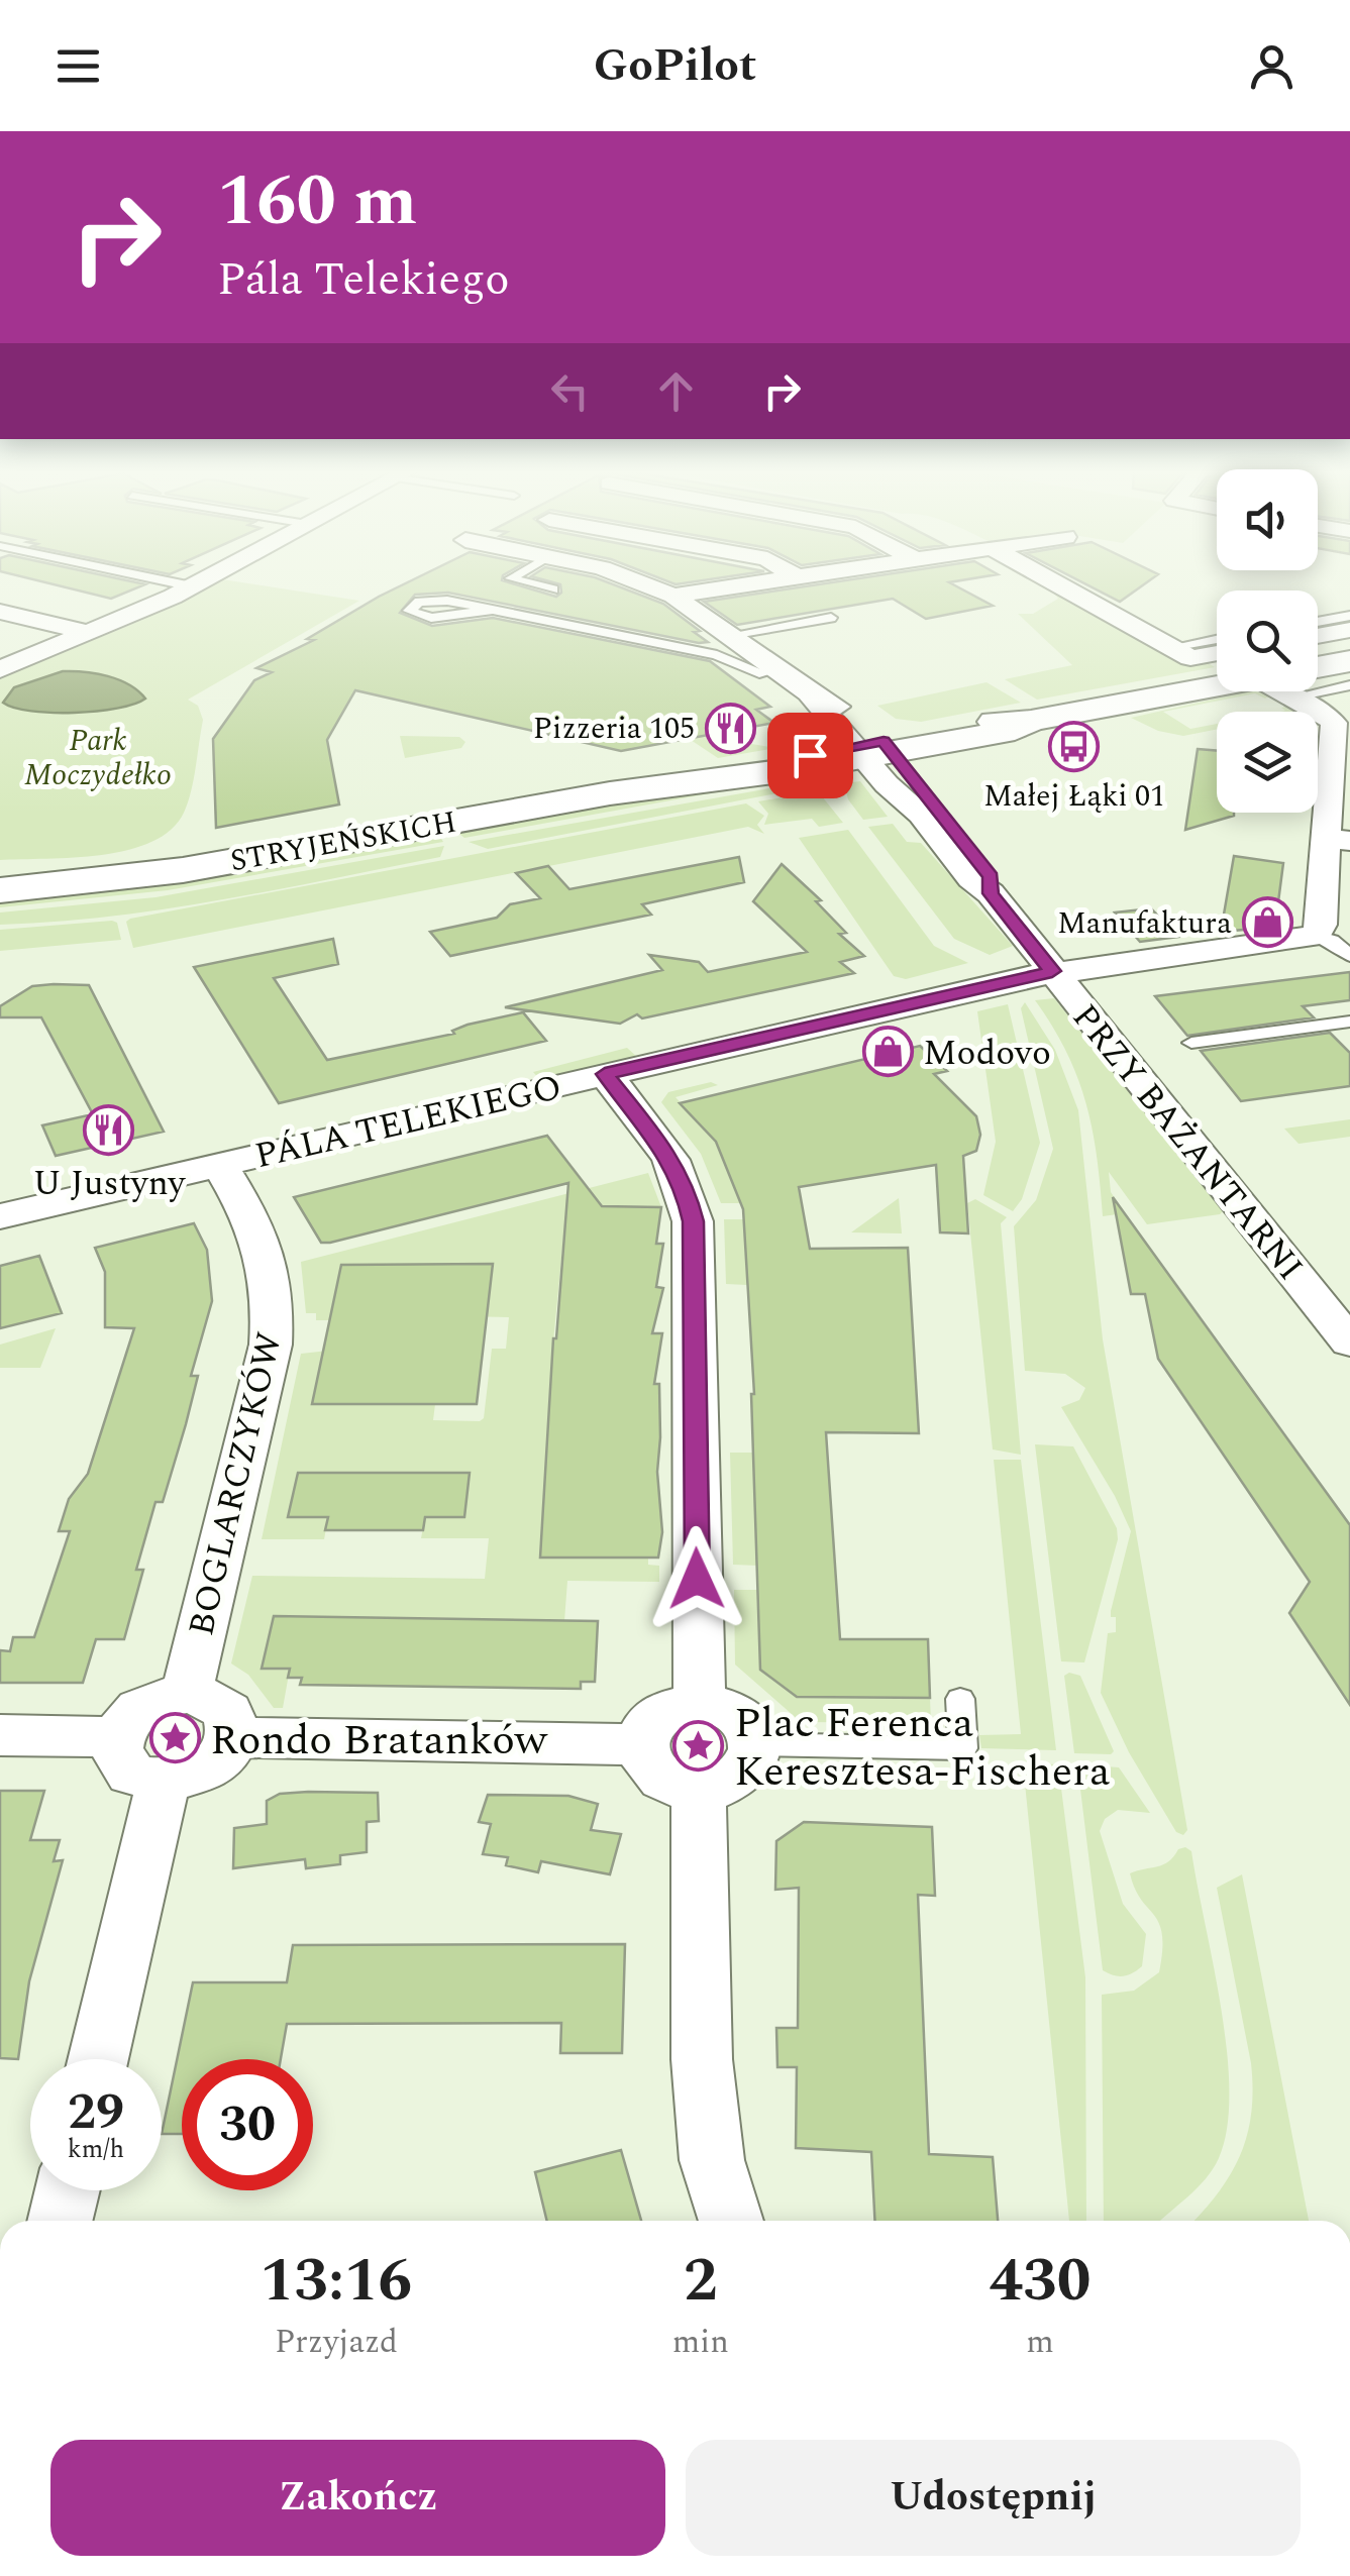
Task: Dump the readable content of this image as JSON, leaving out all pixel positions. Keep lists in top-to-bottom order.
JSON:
{
  "streets": {
    "street": [
      "STRYJEŃSKICH",
      "PÁLA TELEKIEGO",
      "PRZY BAŻANTARNI",
      "BOGLARCZYKÓW"
    ]
  },
  "crossings": [
    ["STRYJEŃSKICH", "PRZY BAŻANTARNI"],
    ["PÁLA TELEKIEGO", "PRZY BAŻANTARNI"],
    ["PÁLA TELEKIEGO", "BOGLARCZYKÓW"]
  ],
  "parks": ["Park Moczydełko"],
  "places": {
    "restaurant": ["Pizzeria 105", "U Justyny"],
    "bus stop": ["Małej Łąki 01"],
    "shop": ["Manufaktura", "Modovo"],
    "place": ["Rondo Bratanków", "Plac Ferenca Keresztesa-Fischera"]
  },
  "page": {
    "header": "GoPilot",
    "turn": ["160 m", "Pála Telekiego"],
    "speed": "29 km/h",
    "limit": "30",
    "eta": [
      "13:16",
      "Przyjazd",
      "2",
      "min",
      "430",
      "m"
    ],
    "buttons": ["Zakończ", "Udostępnij"]
  }
}
